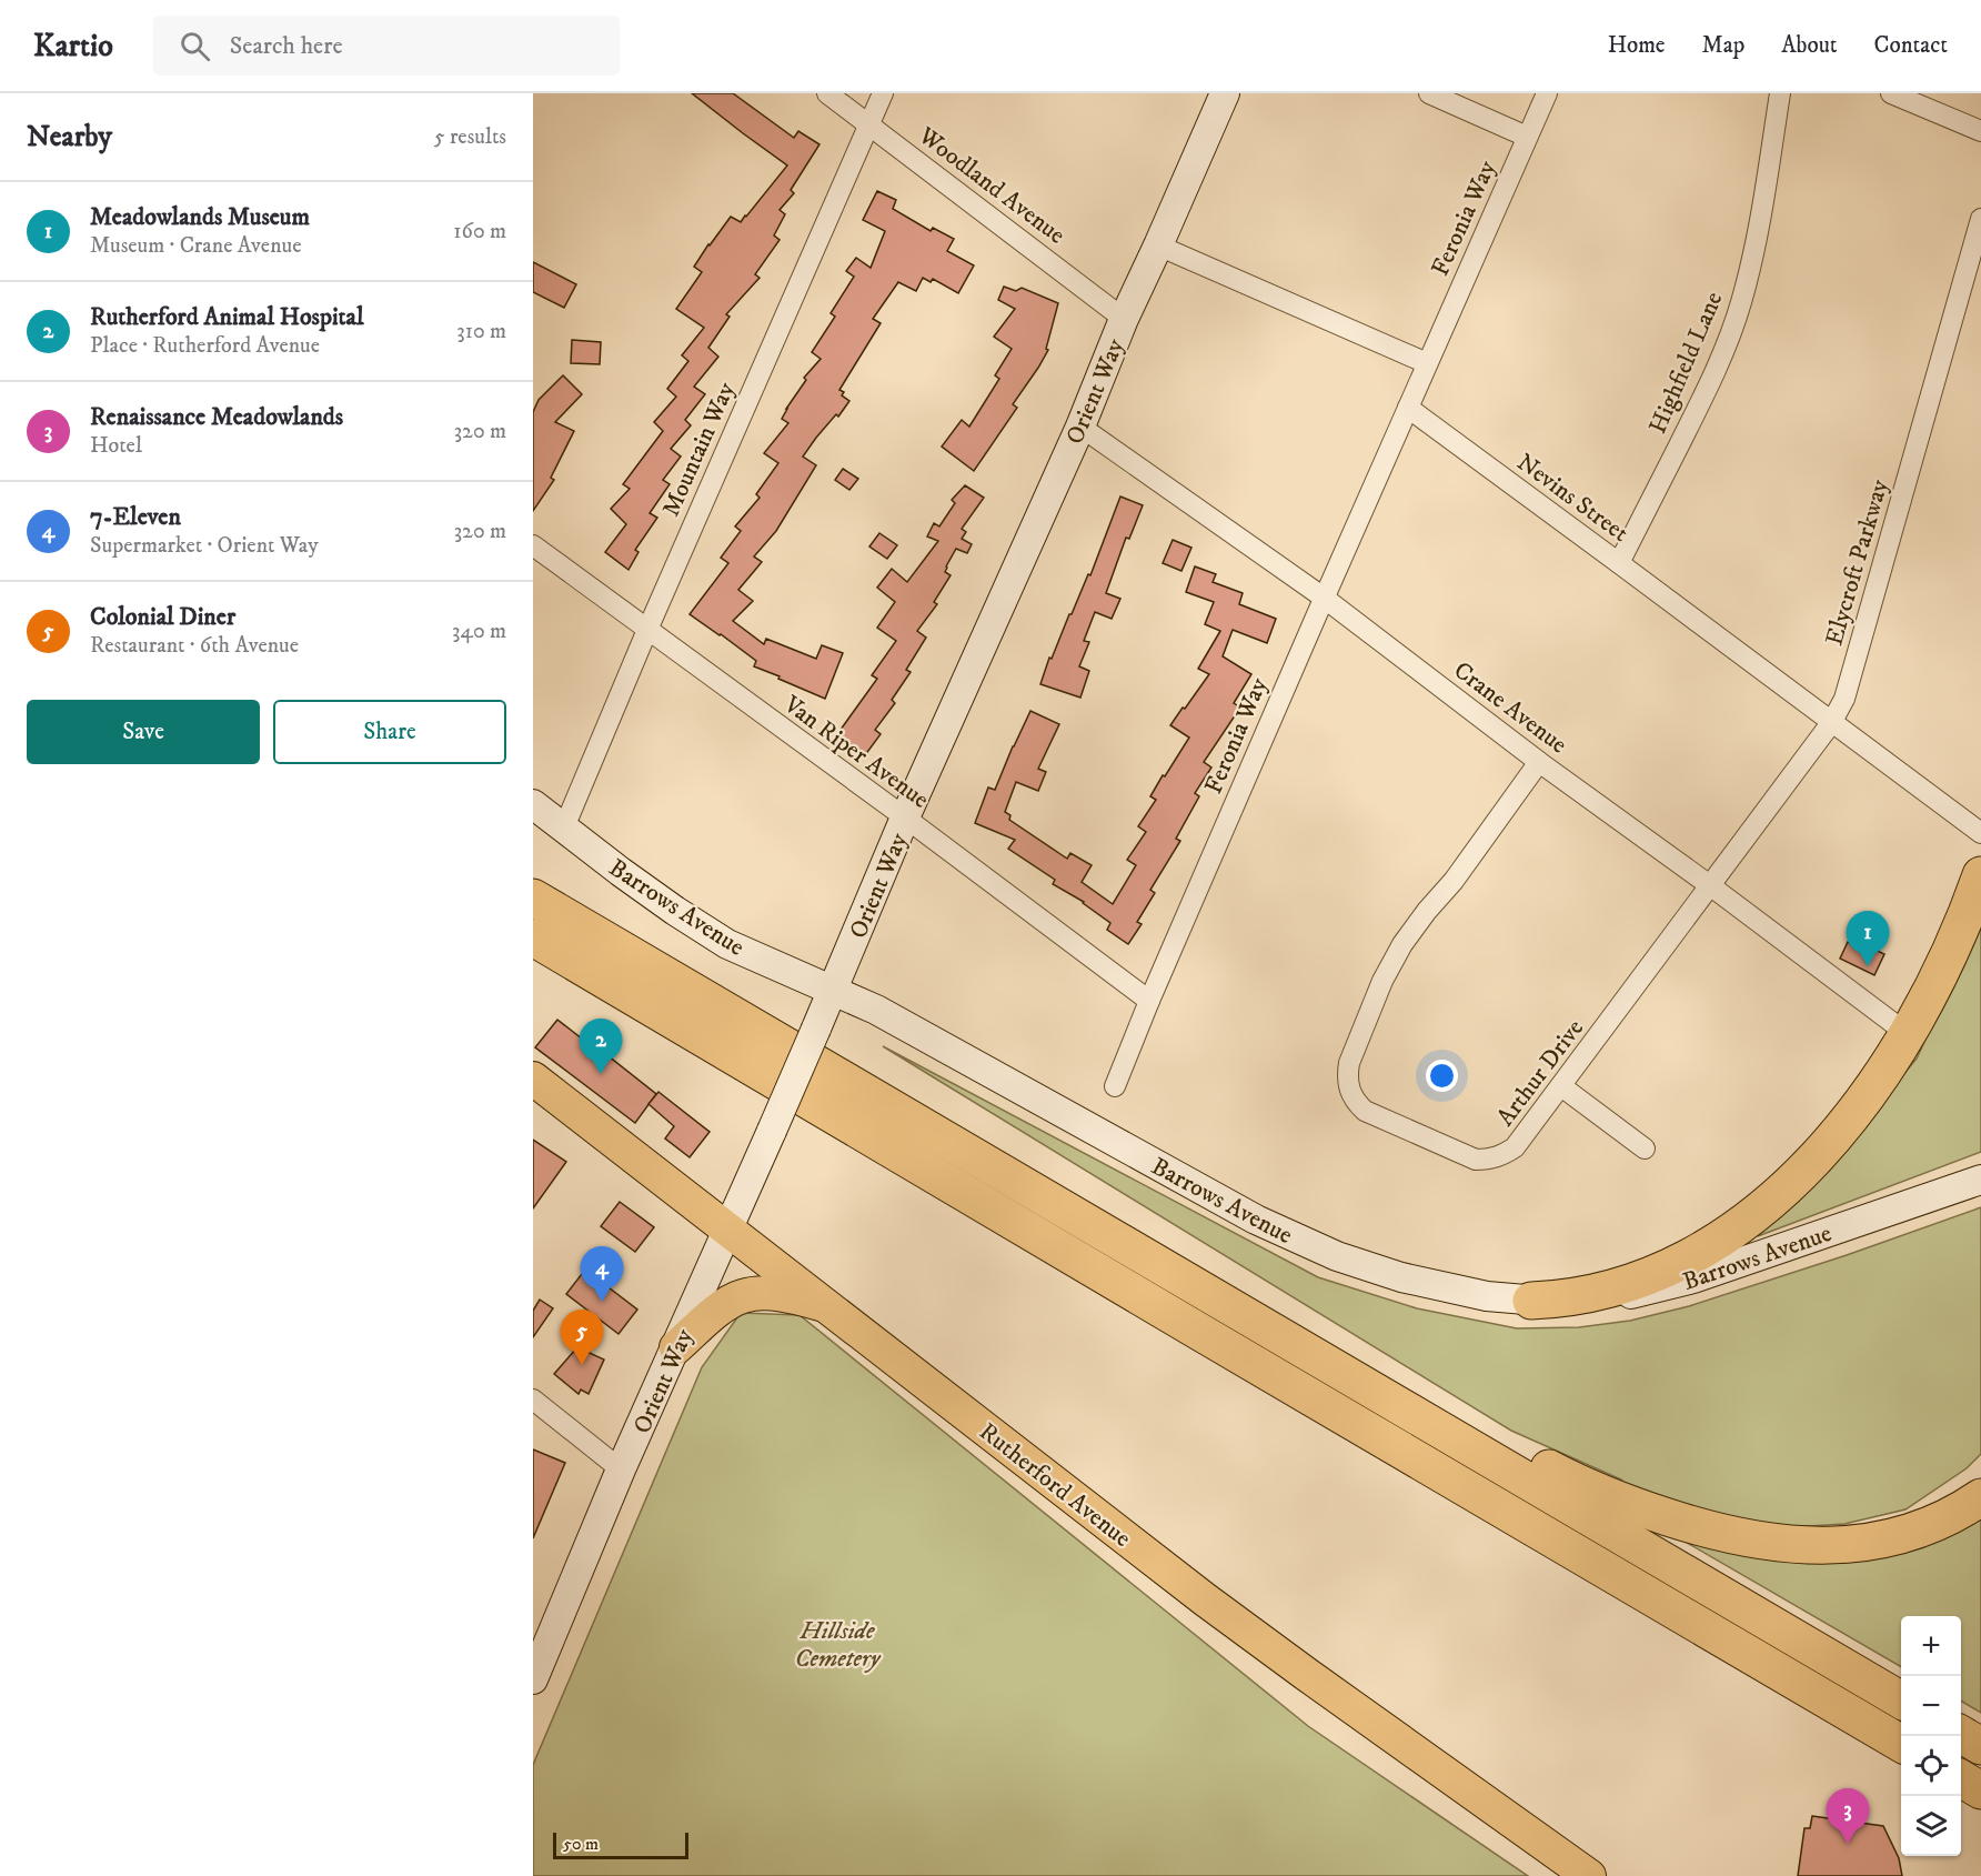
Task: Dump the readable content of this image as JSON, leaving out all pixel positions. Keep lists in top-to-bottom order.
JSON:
{
  "streets": {
    "main road": ["Rutherford Avenue"],
    "street": [
      "Woodland Avenue",
      "Feronia Way",
      "Highfield Lane",
      "Orient Way",
      "Mountain Way",
      "Nevins Street",
      "Elycroft Parkway",
      "Crane Avenue",
      "Van Riper Avenue",
      "Barrows Avenue",
      "Arthur Drive"
    ]
  },
  "crossings": [
    ["Woodland Avenue", "Orient Way"],
    ["Woodland Avenue", "Mountain Way"],
    ["Feronia Way", "Nevins Street"],
    ["Feronia Way", "Crane Avenue"],
    ["Feronia Way", "Van Riper Avenue"],
    ["Highfield Lane", "Nevins Street"],
    ["Orient Way", "Crane Avenue"],
    ["Orient Way", "Van Riper Avenue"],
    ["Orient Way", "Barrows Avenue"],
    ["Orient Way", "Rutherford Avenue"],
    ["Mountain Way", "Van Riper Avenue"],
    ["Mountain Way", "Barrows Avenue"],
    ["Nevins Street", "Elycroft Parkway"],
    ["Elycroft Parkway", "Crane Avenue"],
    ["Elycroft Parkway", "Arthur Drive"],
    ["Crane Avenue", "Arthur Drive"]
  ],
  "parks": ["Hillside Cemetery"],
  "scale_bar": "50 m",
  "page": {
    "header": "Kartio",
    "search": "Search here",
    "nav": [
      "Home",
      "Map",
      "About",
      "Contact"
    ],
    "heading": ["Nearby", "5 results"],
    "list": [
      {
        "mark": "1",
        "name": "Meadowlands Museum",
        "note": "Museum · Crane Avenue",
        "value": "160 m"
      },
      {
        "mark": "2",
        "name": "Rutherford Animal Hospital",
        "note": "Place · Rutherford Avenue",
        "value": "310 m"
      },
      {
        "mark": "3",
        "name": "Renaissance Meadowlands",
        "note": "Hotel",
        "value": "320 m"
      },
      {
        "mark": "4",
        "name": "7-Eleven",
        "note": "Supermarket · Orient Way",
        "value": "320 m"
      },
      {
        "mark": "5",
        "name": "Colonial Diner",
        "note": "Restaurant · 6th Avenue",
        "value": "340 m"
      }
    ],
    "buttons": ["Save", "Share"],
    "pins": [
      "1",
      "2",
      "4",
      "5",
      "3"
    ],
    "map_buttons": ["+", "−"],
    "scale": "50 m"
  }
}
